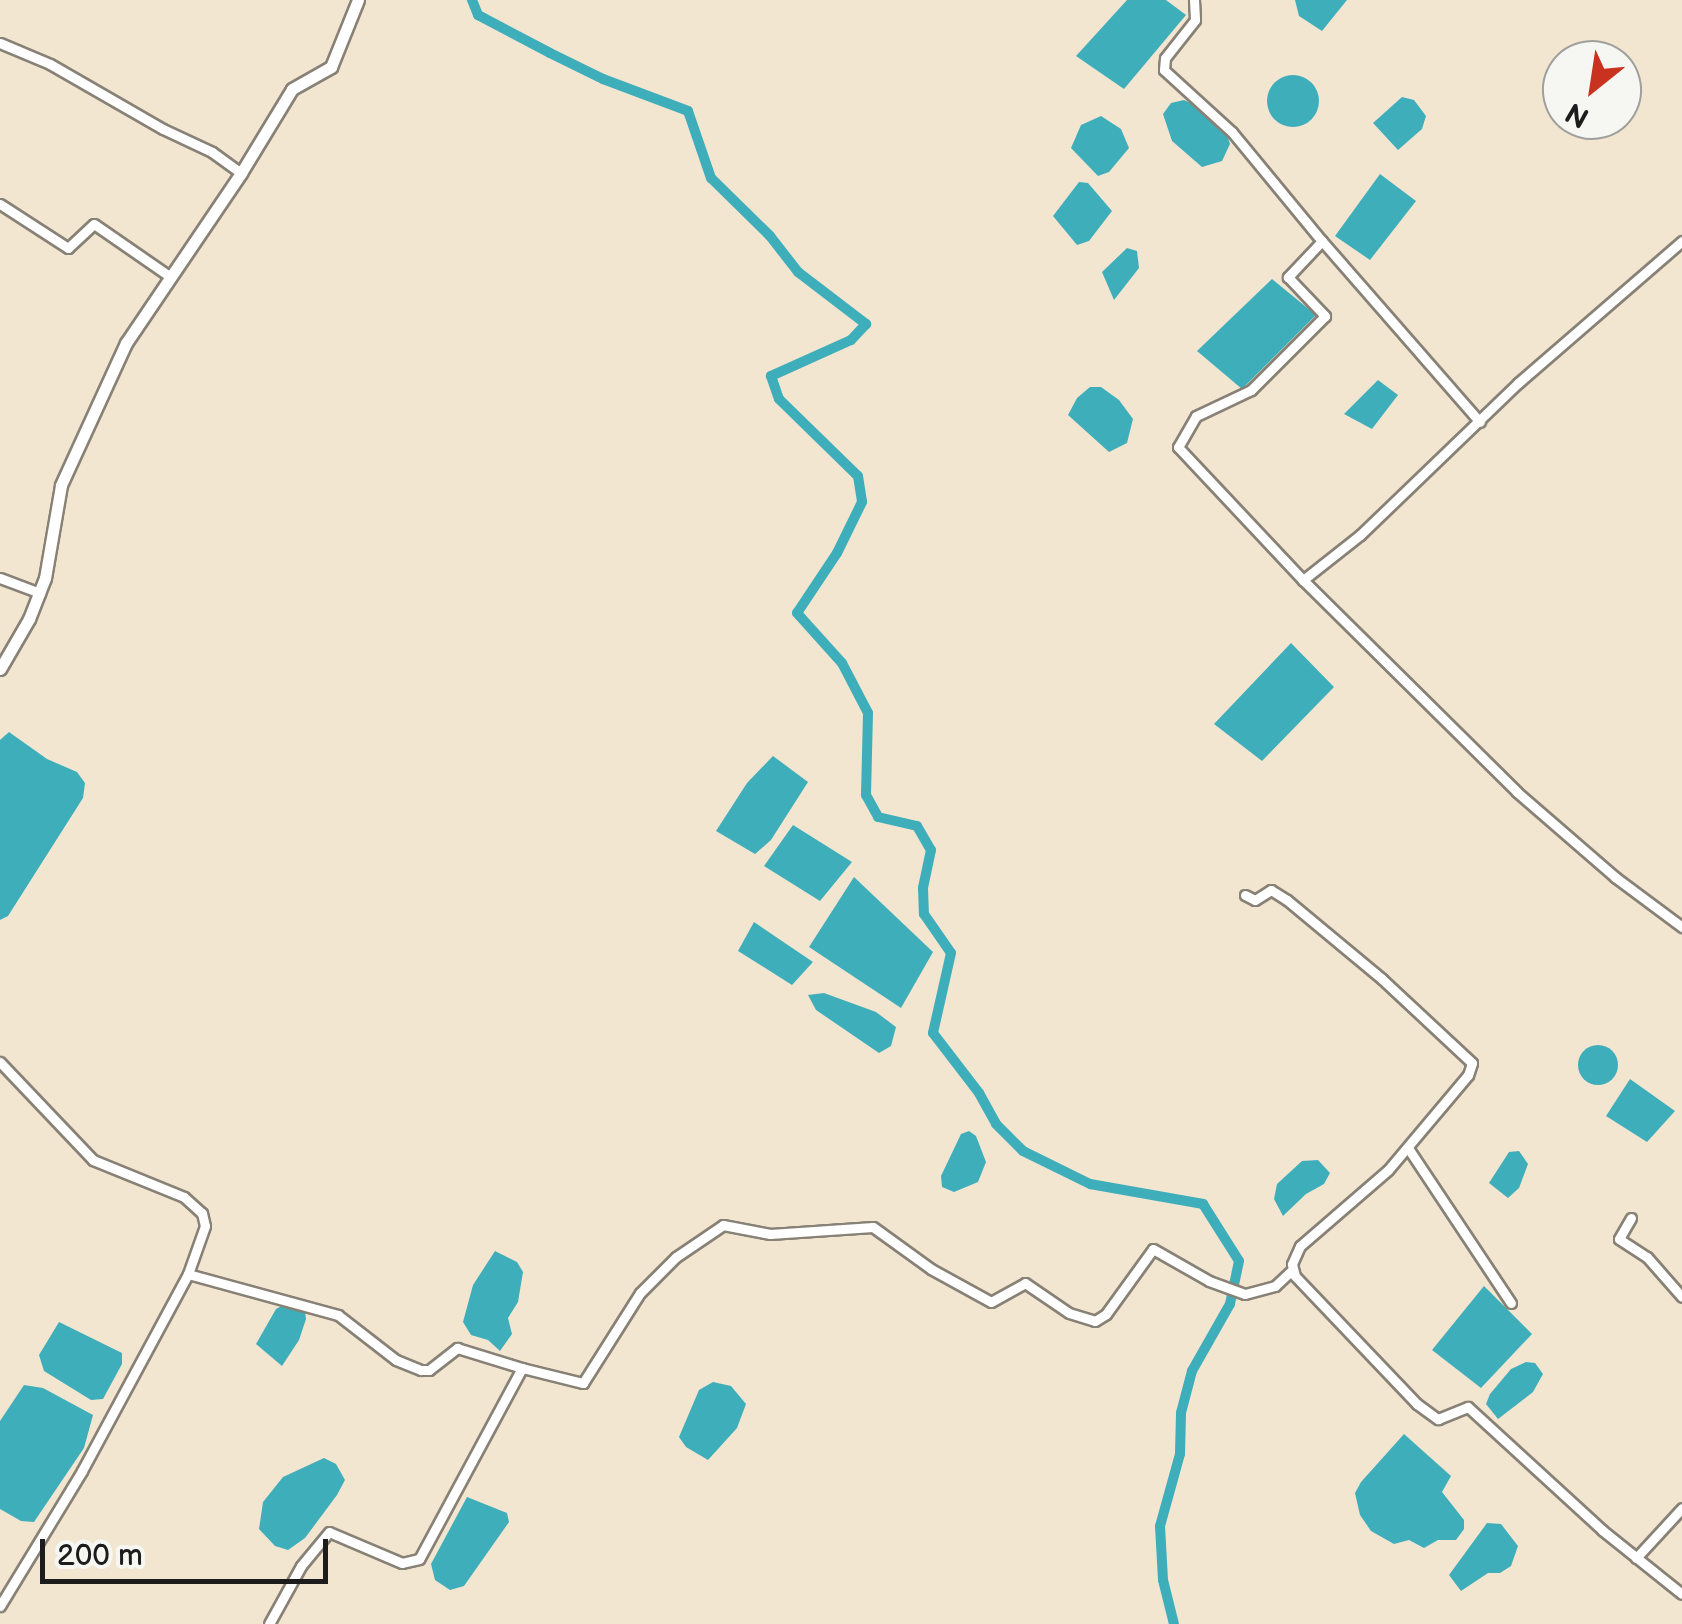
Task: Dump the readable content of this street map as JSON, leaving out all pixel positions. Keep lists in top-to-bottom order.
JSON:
{
  "scale_bar": "200 m",
  "north": "bottom left"
}
